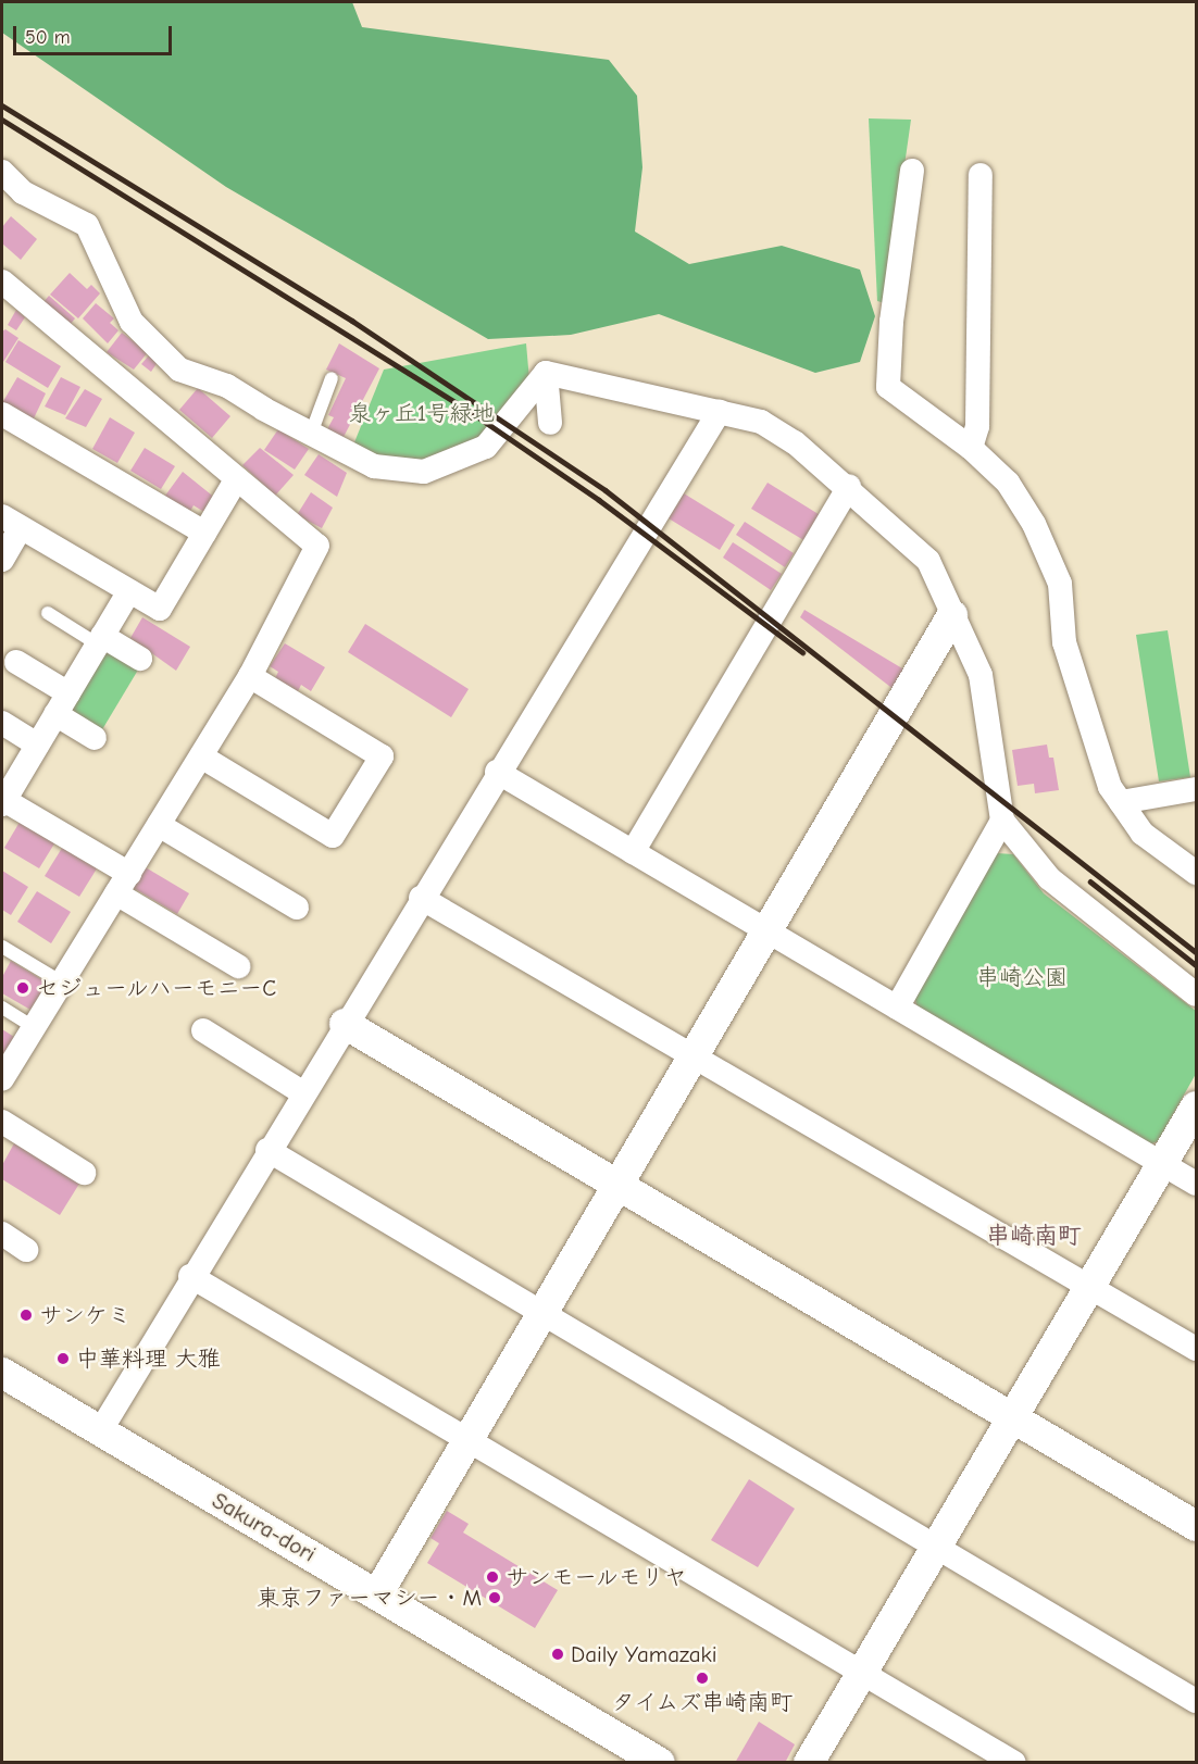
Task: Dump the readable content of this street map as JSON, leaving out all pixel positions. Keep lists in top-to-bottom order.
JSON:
{
  "streets": {
    "street": ["Sakura-dori"]
  },
  "districts": ["串崎南町"],
  "parks": ["泉ヶ丘1号緑地", "串崎公園"],
  "places": [
    "セジュールハーモニーC",
    "サンケミ",
    "中華料理 大雅",
    "サンモールモリヤ",
    "東京ファーマシー・M",
    "Daily Yamazaki",
    "タイムズ串崎南町"
  ],
  "scale_bar": "50 m"
}
